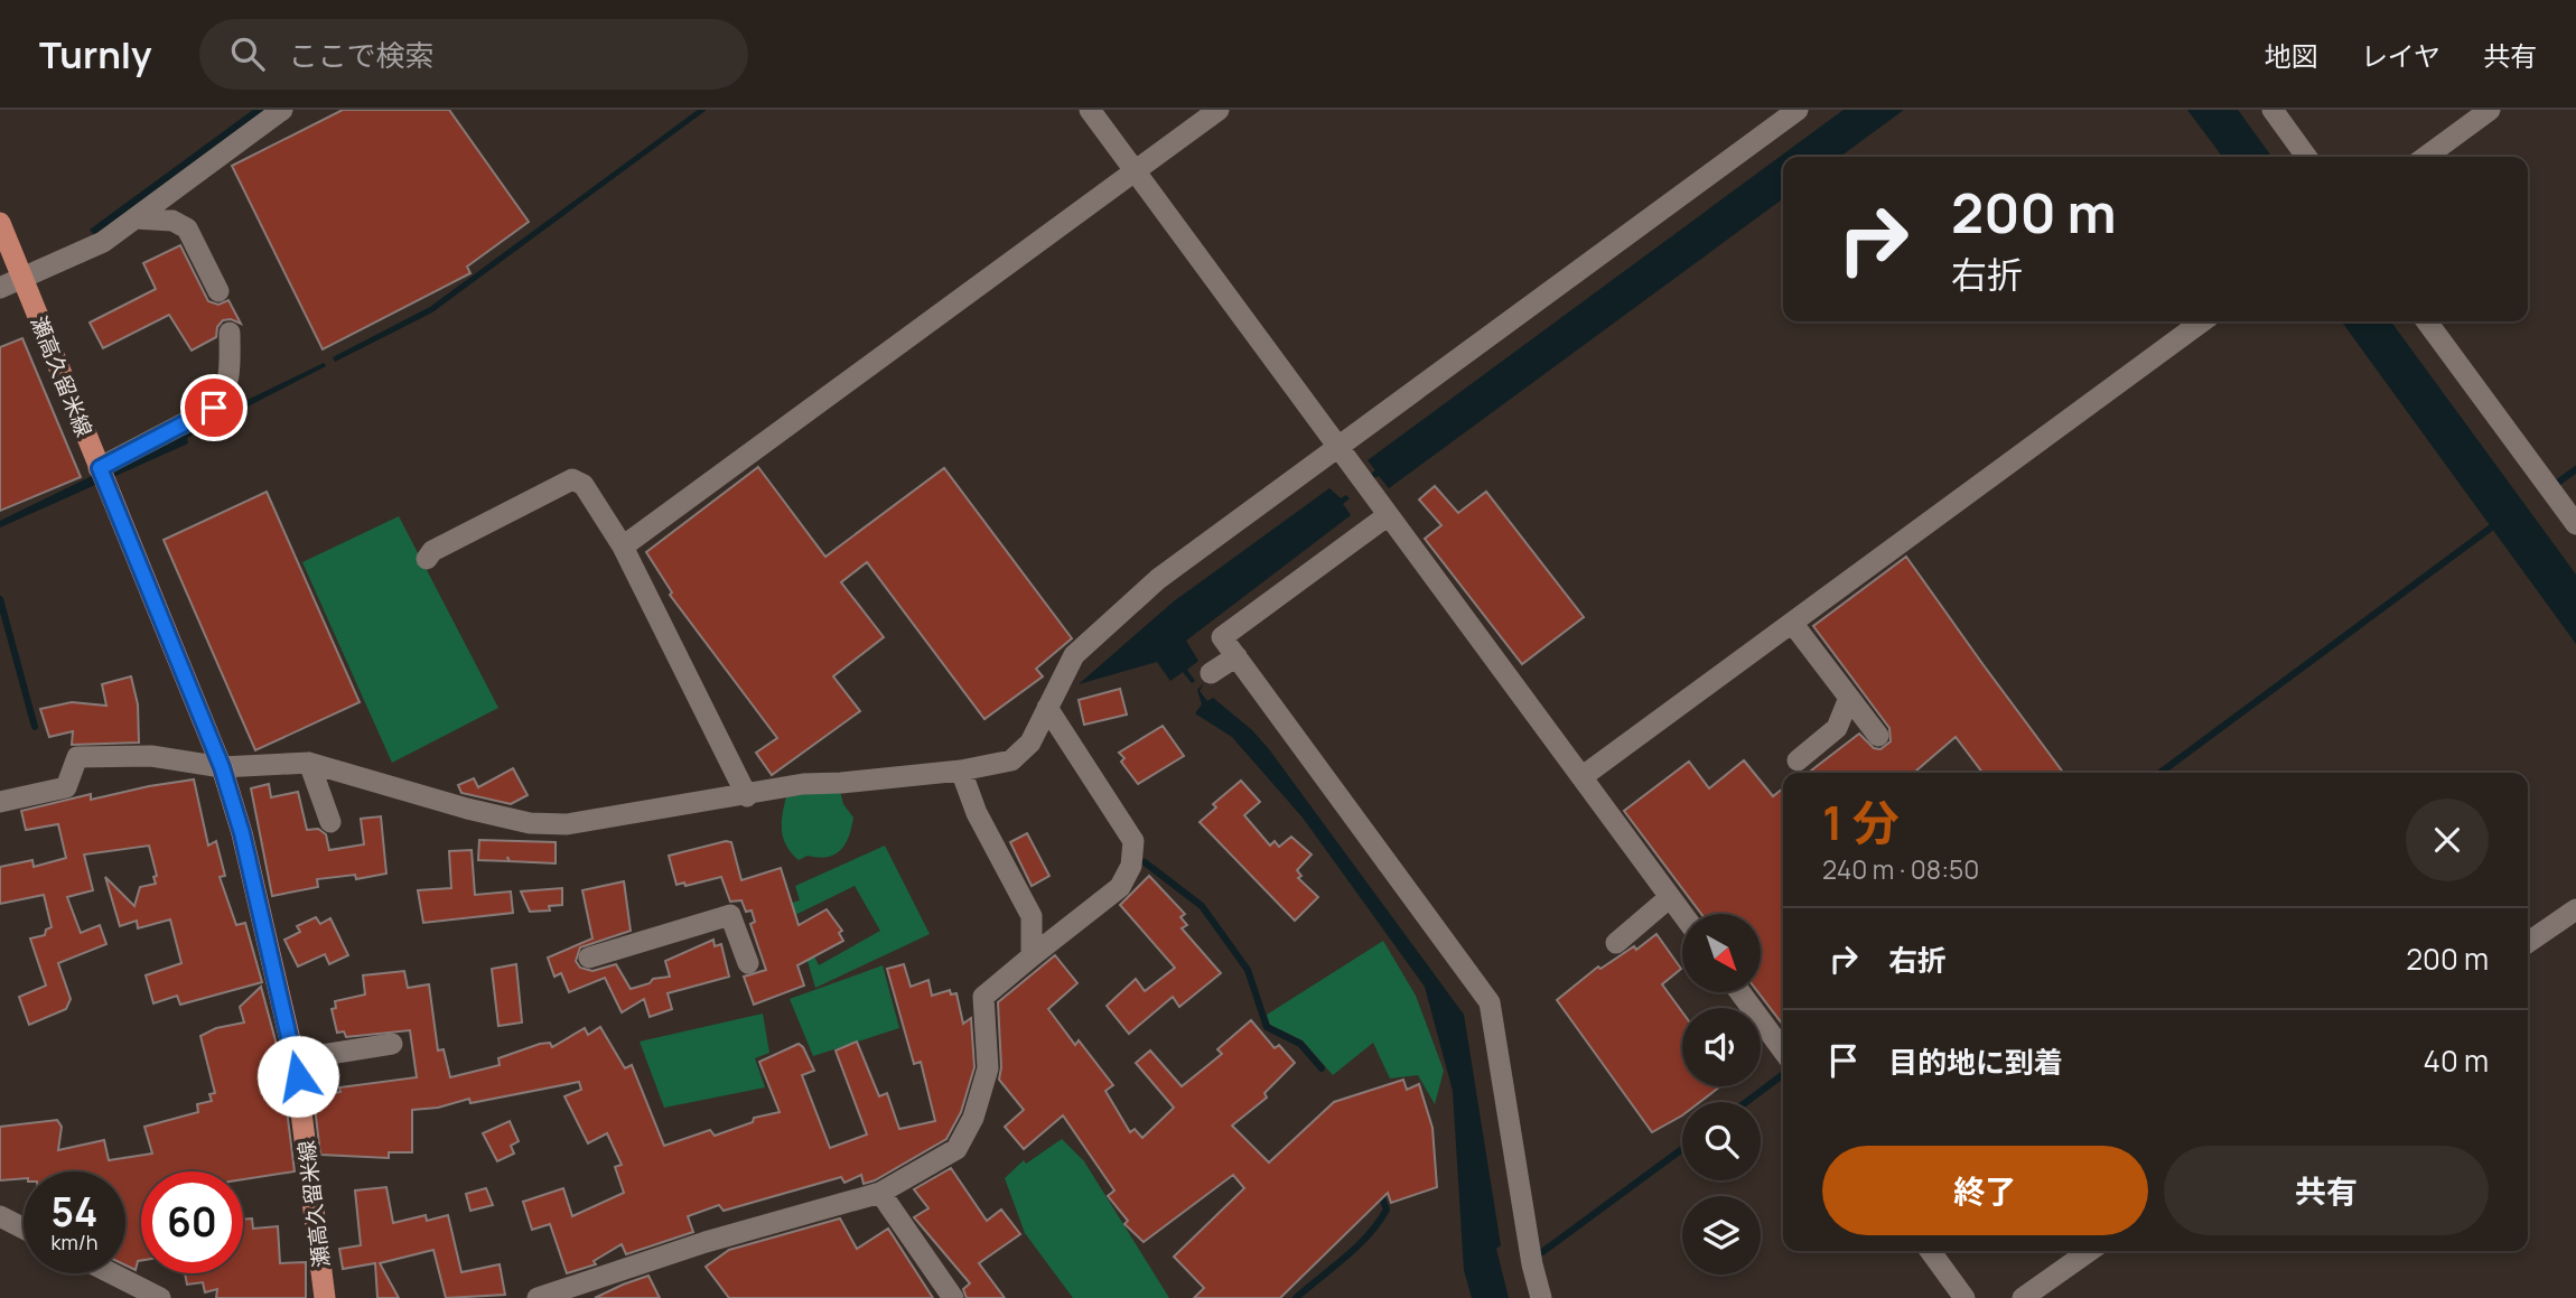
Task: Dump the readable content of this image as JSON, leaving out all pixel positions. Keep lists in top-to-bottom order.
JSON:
{
  "streets": {
    "main road": ["瀬高久留米線"]
  },
  "north": "bottom right",
  "page": {
    "header": "Turnly",
    "search": "ここで検索",
    "nav": ["地図", "レイヤ", "共有"],
    "turn": ["200 m", "右折"],
    "heading": ["1 分", "240 m · 08:50"],
    "list": [
      {
        "name": "右折",
        "value": "200 m"
      },
      {
        "name": "目的地に到着",
        "value": "40 m"
      }
    ],
    "buttons": ["終了", "共有"],
    "speed": "54 km/h",
    "limit": "60"
  }
}
